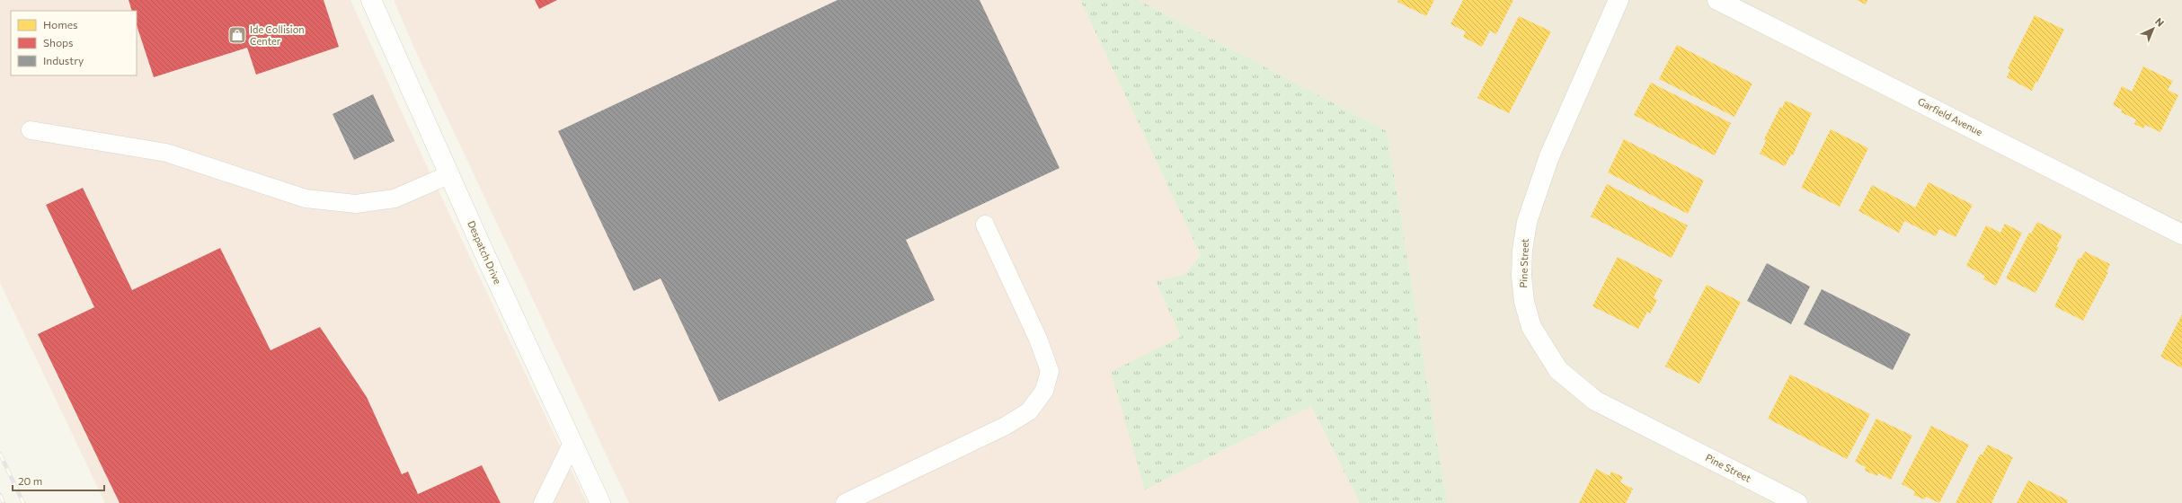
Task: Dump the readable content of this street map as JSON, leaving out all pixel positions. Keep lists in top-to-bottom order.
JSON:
{
  "streets": {
    "street": ["Garfield Avenue", "Despatch Drive", "Pine Street"]
  },
  "places": {
    "shop": ["Ide Collision Center"]
  },
  "legend": ["Homes", "Shops", "Industry"],
  "scale_bar": "20 m",
  "north": "top right"
}
